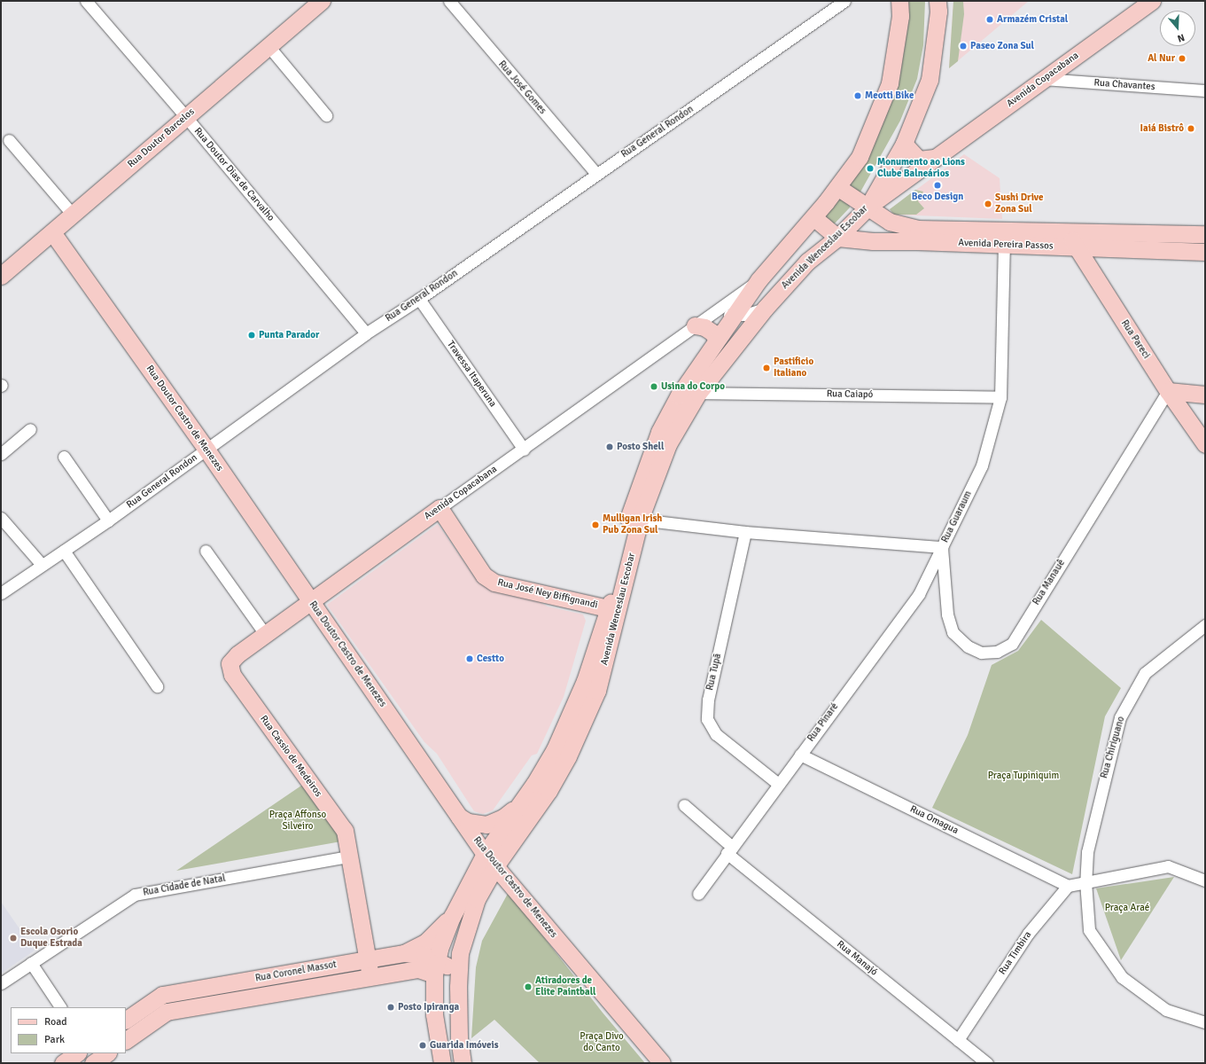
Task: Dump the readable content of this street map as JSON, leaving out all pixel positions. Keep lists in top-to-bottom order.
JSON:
{
  "streets": {
    "street": [
      "Avenida Copacabana",
      "Rua Chavantes",
      "Rua José Gomes",
      "Rua General Rondon",
      "Rua Doutor Barcelos",
      "Rua Doutor Dias de Carvalho",
      "Avenida Pereira Passos",
      "Avenida Wenceslau Escobar",
      "Rua Pareci",
      "Travessa Itaperuna",
      "Rua Caiapó",
      "Rua Doutor Castro de Menezes",
      "Rua Guaraum",
      "Rua Manauê",
      "Rua José Ney Biffignandi",
      "Rua Tupã",
      "Rua Pinaré",
      "Rua Chiriguano",
      "Rua Cassio de Medeiros",
      "Rua Omagua",
      "Rua Cidade de Natal",
      "Rua Timbira",
      "Rua Manajó",
      "Rua Coronel Massot"
    ]
  },
  "crossings": [
    ["Avenida Copacabana", "Rua Chavantes"],
    ["Avenida Copacabana", "Avenida Pereira Passos"],
    ["Avenida Copacabana", "Avenida Wenceslau Escobar"],
    ["Avenida Copacabana", "Travessa Itaperuna"],
    ["Avenida Copacabana", "Rua Doutor Castro de Menezes"],
    ["Avenida Copacabana", "Rua José Ney Biffignandi"],
    ["Avenida Copacabana", "Rua Cassio de Medeiros"],
    ["Rua José Gomes", "Rua General Rondon"],
    ["Rua General Rondon", "Rua Doutor Dias de Carvalho"],
    ["Rua General Rondon", "Travessa Itaperuna"],
    ["Rua General Rondon", "Rua Doutor Castro de Menezes"],
    ["Rua Doutor Barcelos", "Rua Doutor Dias de Carvalho"],
    ["Rua Doutor Barcelos", "Rua Doutor Castro de Menezes"],
    ["Avenida Pereira Passos", "Avenida Wenceslau Escobar"],
    ["Avenida Pereira Passos", "Rua Pareci"],
    ["Avenida Pereira Passos", "Rua Guaraum"],
    ["Avenida Wenceslau Escobar", "Rua Caiapó"],
    ["Avenida Wenceslau Escobar", "Rua Doutor Castro de Menezes"],
    ["Avenida Wenceslau Escobar", "Rua Guaraum"],
    ["Avenida Wenceslau Escobar", "Rua José Ney Biffignandi"],
    ["Avenida Wenceslau Escobar", "Rua Coronel Massot"],
    ["Rua Pareci", "Rua Manauê"],
    ["Rua Caiapó", "Rua Guaraum"],
    ["Rua Guaraum", "Rua Manauê"],
    ["Rua Guaraum", "Rua Tupã"],
    ["Rua Guaraum", "Rua Pinaré"],
    ["Rua Manauê", "Rua Pinaré"],
    ["Rua Tupã", "Rua Pinaré"],
    ["Rua Pinaré", "Rua Omagua"],
    ["Rua Pinaré", "Rua Manajó"],
    ["Rua Cassio de Medeiros", "Rua Cidade de Natal"],
    ["Rua Cassio de Medeiros", "Rua Coronel Massot"],
    ["Rua Omagua", "Rua Timbira"],
    ["Rua Timbira", "Rua Manajó"]
  ],
  "parks": [
    "Praça Tupiniquim",
    "Praça Affonso Silveiro",
    "Praça Araé",
    "Praça Divo do Canto"
  ],
  "places": [
    "Armazém Cristal",
    "Paseo Zona Sul",
    "Al Nur",
    "Meotti Bike",
    "Iaiá Bistrô",
    "Monumento ao Lions Clube Balneários",
    "Beco Design",
    "Sushi Drive Zona Sul",
    "Punta Parador",
    "Pastificio Italiano",
    "Usina do Corpo",
    "Posto Shell",
    "Mulligan Irish Pub Zona Sul",
    "Cestto",
    "Escola Osorio Duque Estrada",
    "Atiradores de Elite Paintball",
    "Posto Ipiranga",
    "Guarida Imóveis"
  ],
  "legend": ["Road", "Park"],
  "north": "bottom"
}
